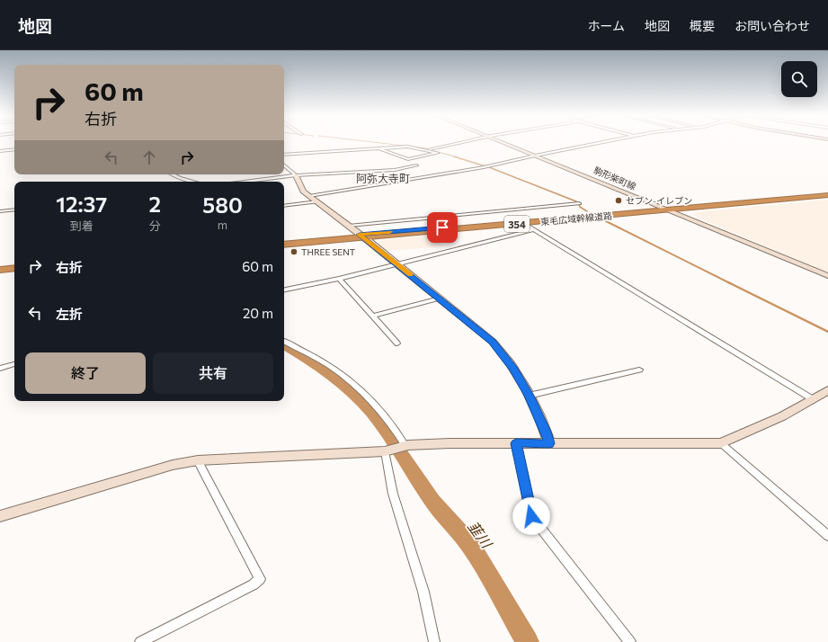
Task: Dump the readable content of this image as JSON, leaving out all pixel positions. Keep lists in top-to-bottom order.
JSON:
{
  "streets": {
    "highway": ["東毛広域幹線道路", "354"],
    "street": ["駒形柴町線"]
  },
  "crossings": [
    ["駒形柴町線", "東毛広域幹線道路"]
  ],
  "districts": ["阿弥大寺町"],
  "water": ["韮川"],
  "places": ["セブン-イレブン", "THREE SENT"],
  "page": {
    "header": "地図",
    "nav": [
      "ホーム",
      "地図",
      "概要",
      "お問い合わせ"
    ],
    "turn": ["60 m", "右折"],
    "eta": [
      "12:37",
      "到着",
      "2",
      "分",
      "580",
      "m"
    ],
    "list": [
      {
        "name": "右折",
        "value": "60 m"
      },
      {
        "name": "左折",
        "value": "20 m"
      }
    ],
    "buttons": ["終了", "共有"]
  }
}
